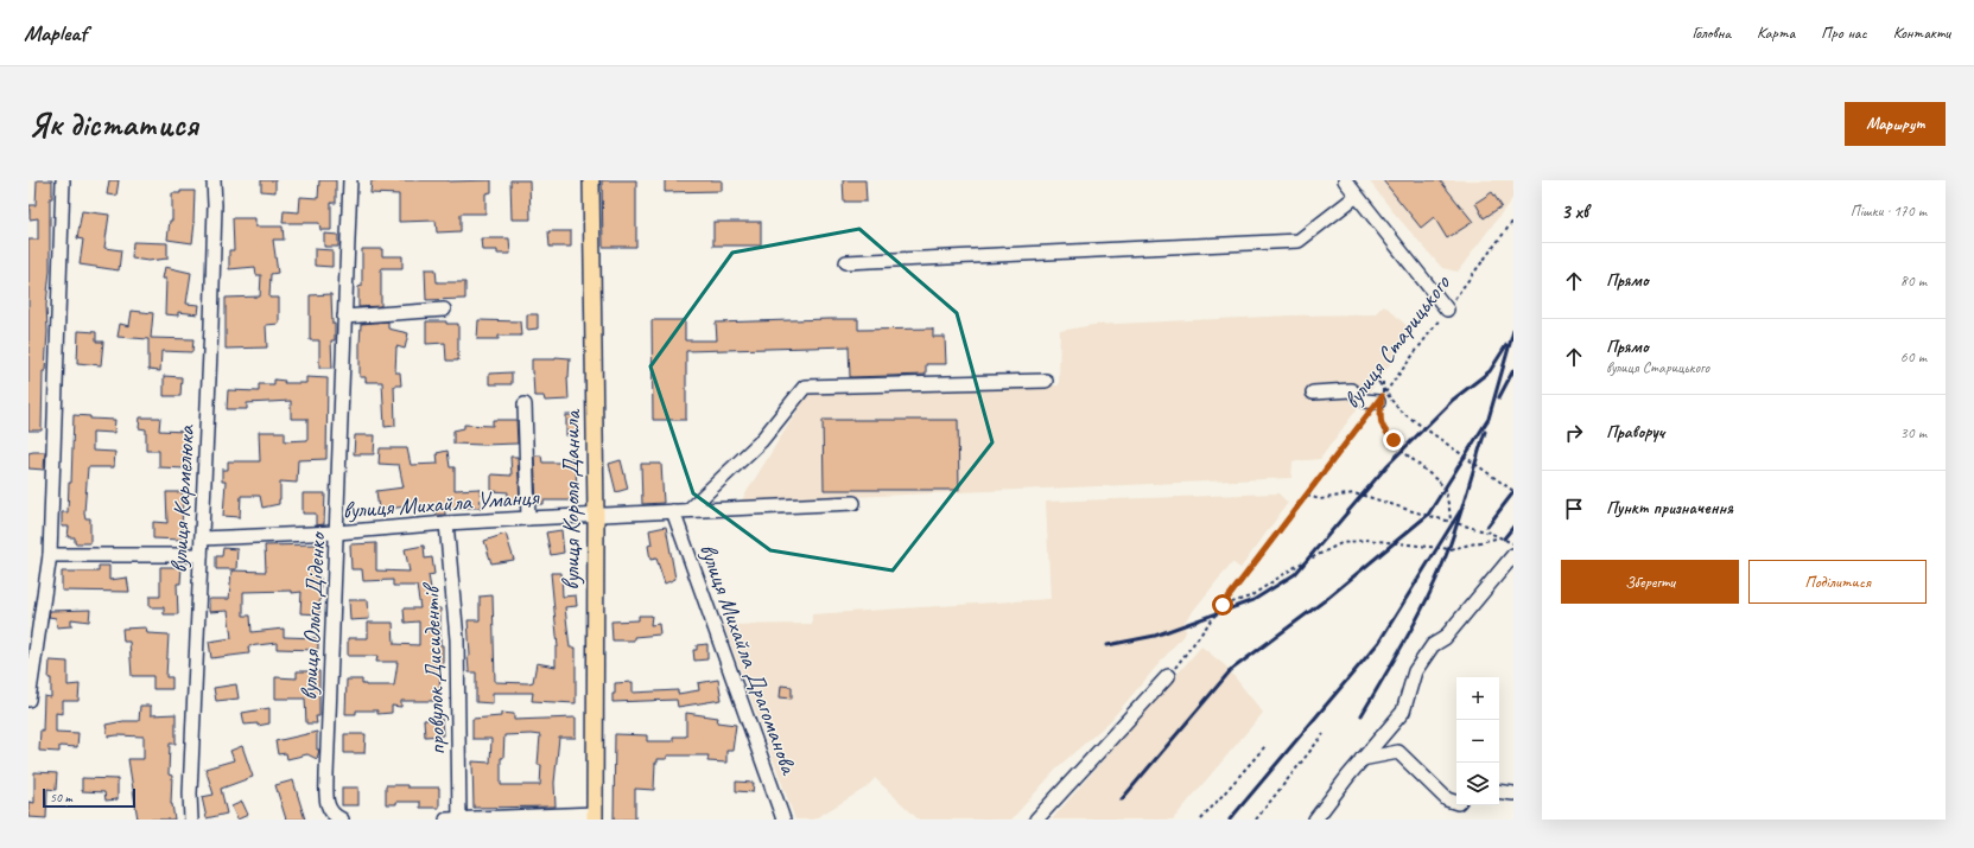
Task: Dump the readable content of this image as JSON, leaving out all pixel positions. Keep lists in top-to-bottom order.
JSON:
{
  "streets": {
    "main road": ["вулиця Короля Данила"],
    "street": [
      "вулиця Кармелюка",
      "вулиця Михайла Уманця",
      "вулиця Ольги Діденко",
      "вулиця Михайла Драгоманова",
      "провулок Дисидентів"
    ],
    "path": ["вулиця Старицького"]
  },
  "crossings": [
    ["вулиця Кармелюка", "вулиця Михайла Уманця"],
    ["вулиця Короля Данила", "вулиця Михайла Уманця"],
    ["вулиця Михайла Уманця", "вулиця Ольги Діденко"],
    ["вулиця Михайла Уманця", "вулиця Михайла Драгоманова"],
    ["вулиця Михайла Уманця", "провулок Дисидентів"]
  ],
  "scale_bar": "50 m",
  "page": {
    "header": "Mapleaf",
    "nav": [
      "Головна",
      "Карта",
      "Про нас",
      "Контакти"
    ],
    "buttons": [
      "Маршрут",
      ["Зберегти", "Поділитися"]
    ],
    "title": "Як дістатися",
    "heading": ["3 хв", "Пішки · 170 m"],
    "list": [
      ["Прямо", "80 m"],
      ["Прямо", "вулиця Старицького", "60 m"],
      ["Праворуч", "30 m"],
      "Пункт призначення"
    ],
    "map_buttons": ["+", "−"],
    "scale": "50 m"
  }
}
